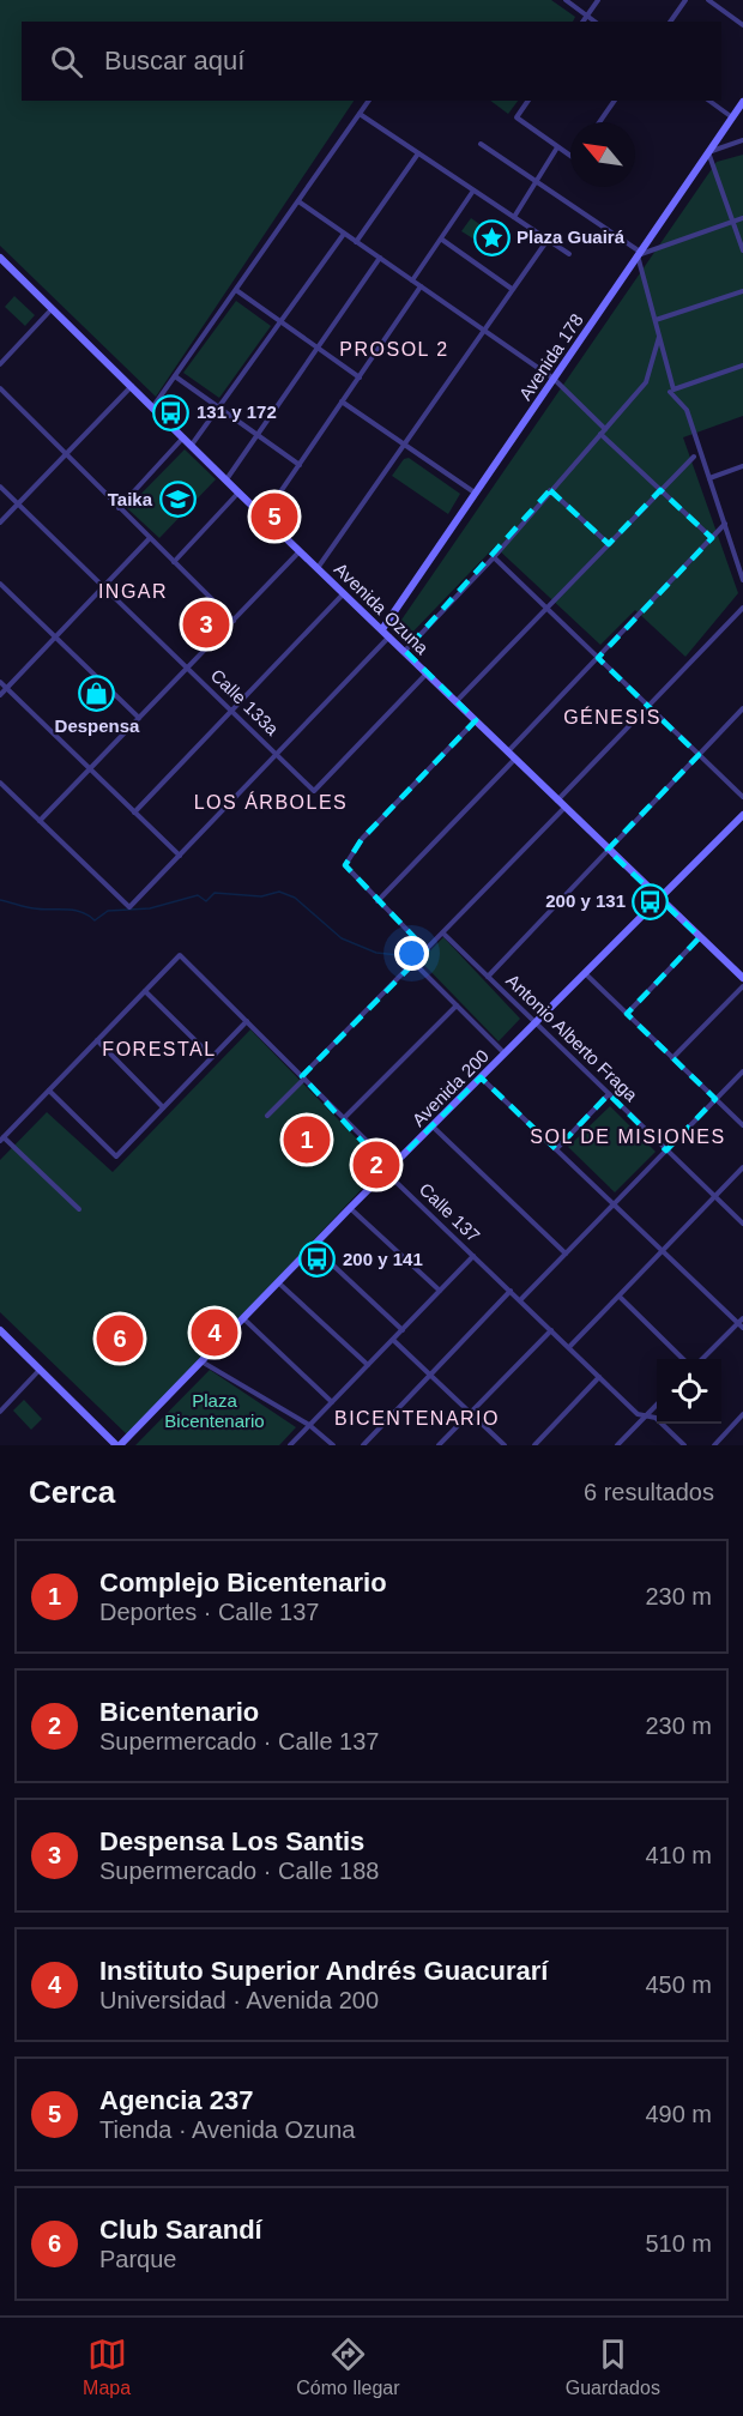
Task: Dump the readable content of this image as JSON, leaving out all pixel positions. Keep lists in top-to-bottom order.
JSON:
{
  "streets": {
    "main road": ["Avenida 178", "Avenida Ozuna", "Avenida 200"],
    "street": ["Calle 133a", "Antonio Alberto Fraga", "Calle 137"]
  },
  "crossings": [
    ["Avenida 178", "Avenida Ozuna"],
    ["Avenida Ozuna", "Calle 133a"],
    ["Avenida Ozuna", "Avenida 200"],
    ["Antonio Alberto Fraga", "Avenida 200"],
    ["Avenida 200", "Calle 137"]
  ],
  "districts": [
    "PROSOL 2",
    "INGAR",
    "GÉNESIS",
    "LOS ÁRBOLES",
    "FORESTAL",
    "SOL DE MISIONES",
    "BICENTENARIO"
  ],
  "parks": ["Plaza Bicentenario"],
  "places": {
    "place": ["Plaza Guairá"],
    "bus stop": ["131 y 172", "200 y 131", "200 y 141"],
    "school or university": ["Taika"],
    "shop": ["Despensa"]
  },
  "north": "top left",
  "page": {
    "search": "Buscar aquí",
    "pins": [
      "5",
      "3",
      "1",
      "2",
      "4",
      "6"
    ],
    "heading": ["Cerca", "6 resultados"],
    "list": [
      {
        "mark": "1",
        "name": "Complejo Bicentenario",
        "note": "Deportes · Calle 137",
        "value": "230 m"
      },
      {
        "mark": "2",
        "name": "Bicentenario",
        "note": "Supermercado · Calle 137",
        "value": "230 m"
      },
      {
        "mark": "3",
        "name": "Despensa Los Santis",
        "note": "Supermercado · Calle 188",
        "value": "410 m"
      },
      {
        "mark": "4",
        "name": "Instituto Superior Andrés Guacurarí",
        "note": "Universidad · Avenida 200",
        "value": "450 m"
      },
      {
        "mark": "5",
        "name": "Agencia 237",
        "note": "Tienda · Avenida Ozuna",
        "value": "490 m"
      },
      {
        "mark": "6",
        "name": "Club Sarandí",
        "note": "Parque",
        "value": "510 m"
      }
    ],
    "nav": ["Mapa", "Cómo llegar", "Guardados"]
  }
}
